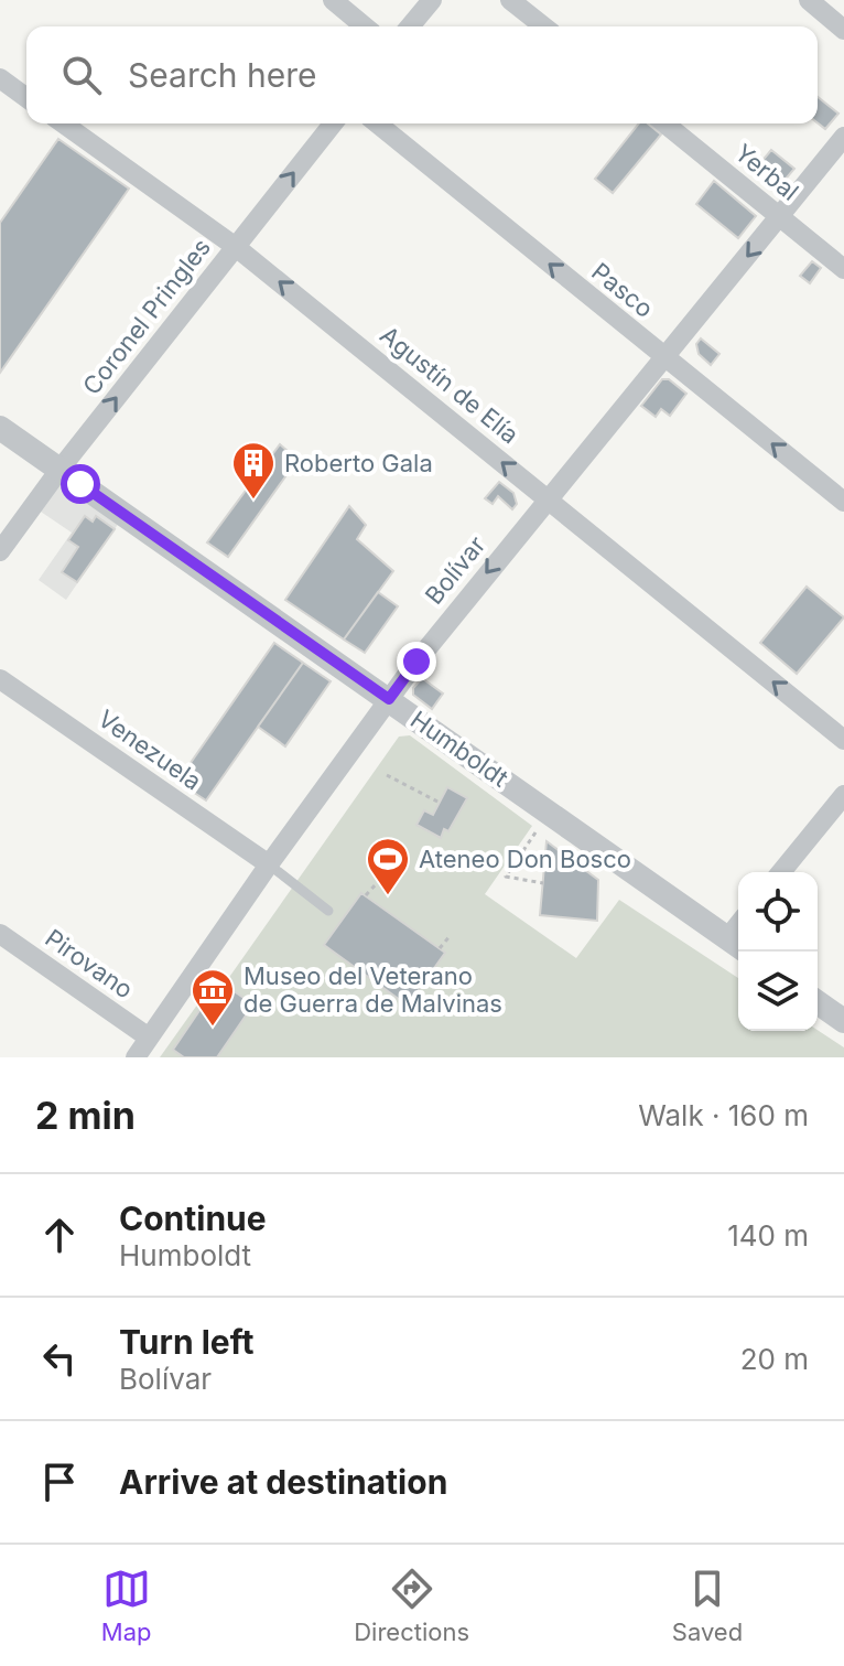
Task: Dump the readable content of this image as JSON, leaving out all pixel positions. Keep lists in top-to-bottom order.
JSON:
{
  "streets": {
    "street": [
      "Yerbal",
      "Pasco",
      "Coronel Pringles",
      "Agustín de Elía",
      "Bolívar",
      "Humboldt",
      "Venezuela",
      "Pirovano"
    ]
  },
  "crossings": [
    ["Yerbal", "Bolívar"],
    ["Pasco", "Bolívar"],
    ["Coronel Pringles", "Agustín de Elía"],
    ["Coronel Pringles", "Humboldt"],
    ["Agustín de Elía", "Bolívar"],
    ["Bolívar", "Humboldt"],
    ["Bolívar", "Venezuela"],
    ["Bolívar", "Pirovano"]
  ],
  "one_way": [
    "Pasco",
    "Coronel Pringles",
    "Agustín de Elía",
    "Bolívar"
  ],
  "places": {
    "building": ["Roberto Gala"],
    "sports": ["Ateneo Don Bosco"],
    "museum": ["Museo del Veterano de Guerra de Malvinas"]
  },
  "page": {
    "search": "Search here",
    "heading": ["2 min", "Walk · 160 m"],
    "list": [
      ["Continue", "Humboldt", "140 m"],
      ["Turn left", "Bolívar", "20 m"],
      "Arrive at destination"
    ],
    "nav": ["Map", "Directions", "Saved"]
  }
}
